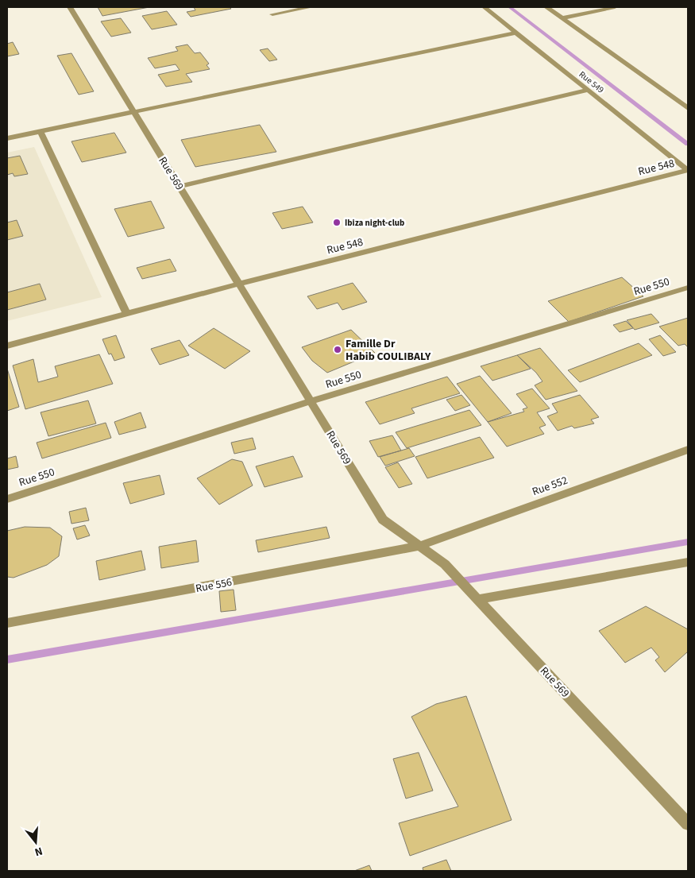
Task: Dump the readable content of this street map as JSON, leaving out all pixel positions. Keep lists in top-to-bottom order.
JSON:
{
  "streets": {
    "street": [
      "Rue 549",
      "Rue 548",
      "Rue 569",
      "Rue 550",
      "Rue 552",
      "Rue 556"
    ]
  },
  "crossings": [
    ["Rue 549", "Rue 548"],
    ["Rue 548", "Rue 569"],
    ["Rue 569", "Rue 550"],
    ["Rue 569", "Rue 552"],
    ["Rue 569", "Rue 556"],
    ["Rue 552", "Rue 556"]
  ],
  "places": ["Ibiza night-club", "Famille Dr Habib COULIBALY"],
  "north": "bottom"
}
